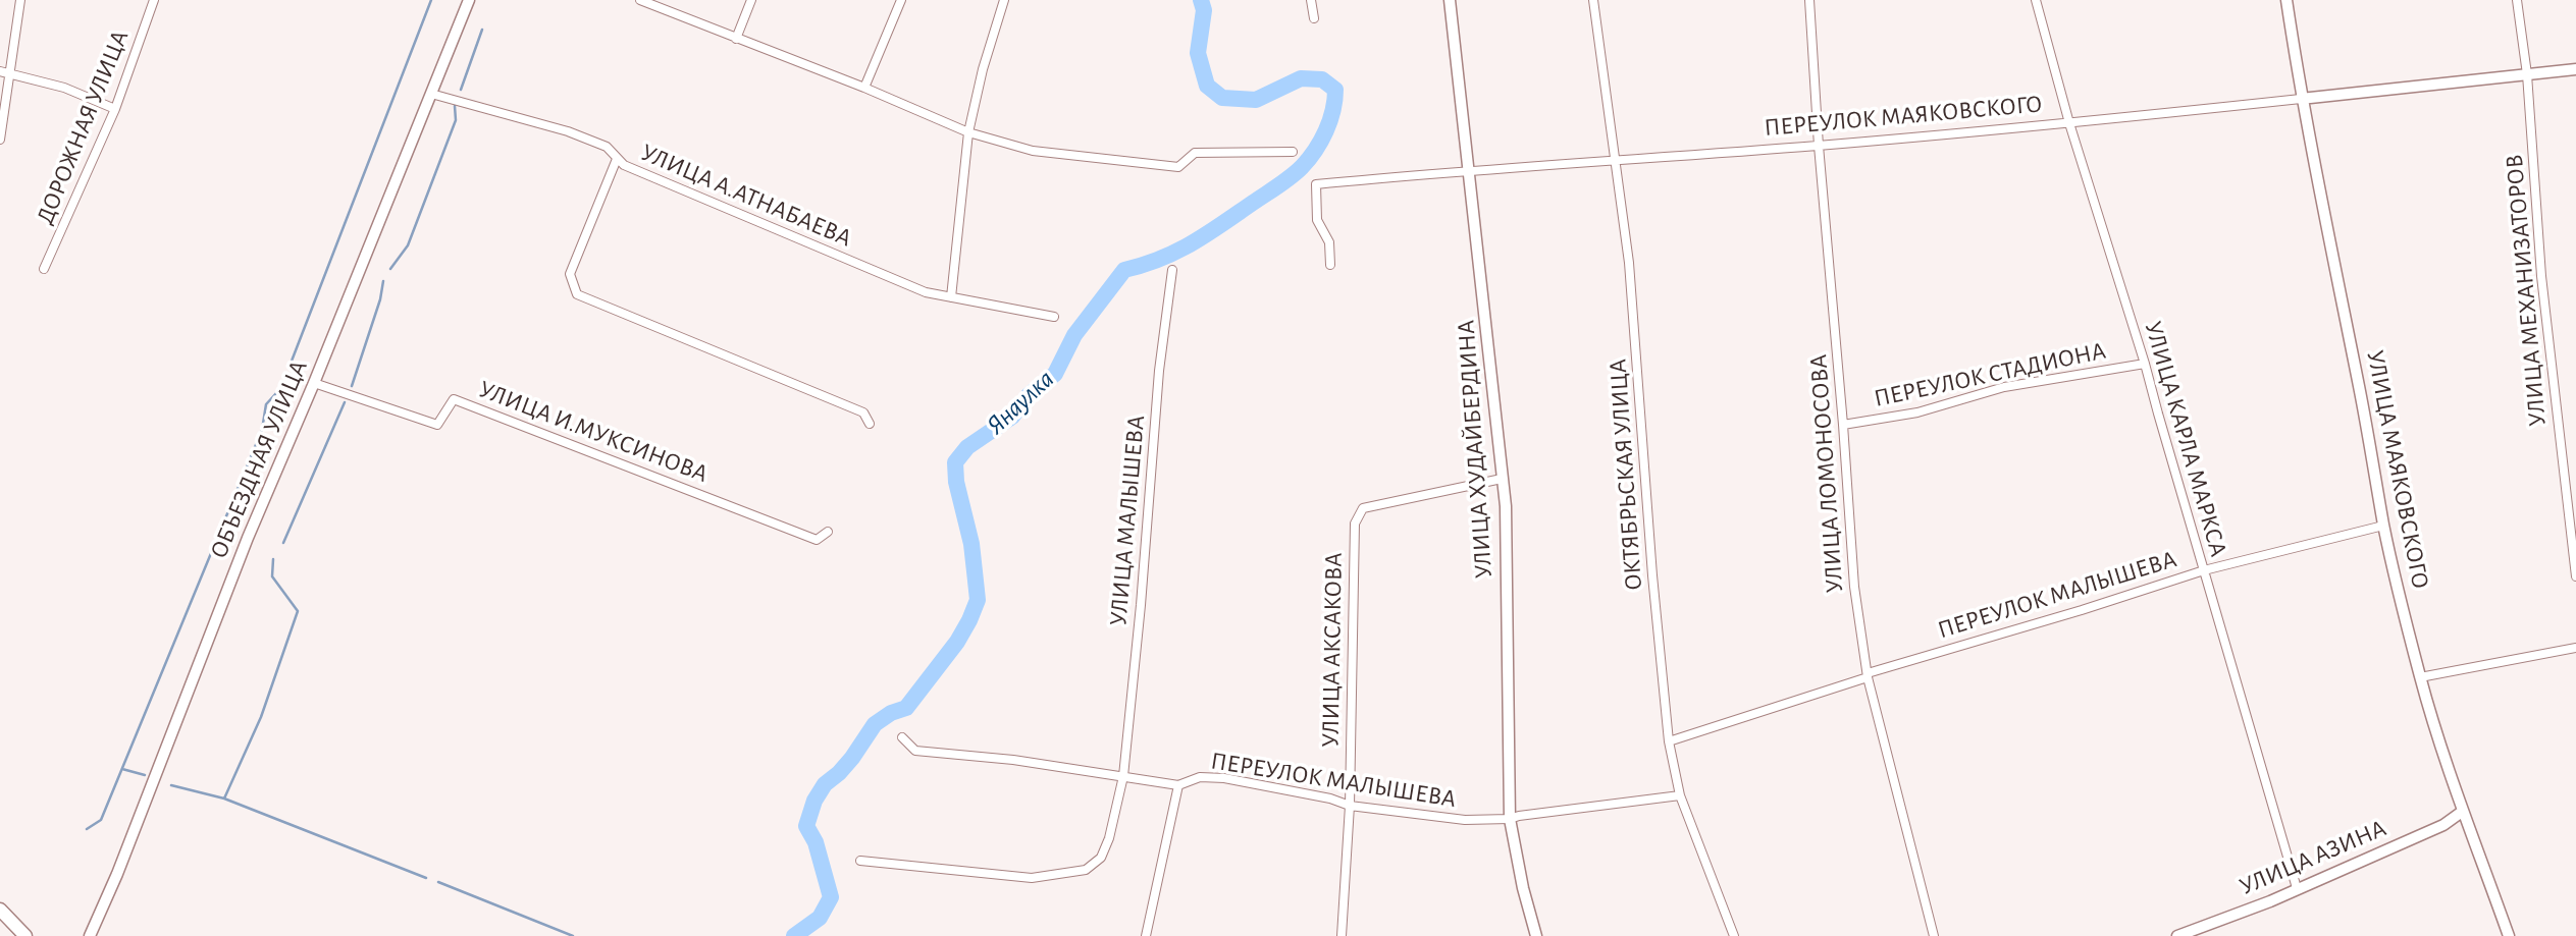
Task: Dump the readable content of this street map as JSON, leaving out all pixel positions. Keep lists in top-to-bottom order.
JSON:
{
  "streets": {
    "street": [
      "ПЕРЕУЛОК МАЯКОВСКОГО",
      "ДОРОЖНАЯ УЛИЦА",
      "УЛИЦА А.АТНАБАЕВА",
      "УЛИЦА МЕХАНИЗАТОРОВ",
      "ПЕРЕУЛОК СТАДИОНА",
      "УЛИЦА И.МУКСИНОВА",
      "УЛИЦА КАРЛА МАРКСА",
      "УЛИЦА ХУДАЙБЕРДИНА",
      "ОБЪЕЗДНАЯ УЛИЦА",
      "УЛИЦА МАЯКОВСКОГО",
      "УЛИЦА ЛОМОНОСОВА",
      "ОКТЯБРЬСКАЯ УЛИЦА",
      "УЛИЦА МАЛЫШЕВА",
      "ПЕРЕУЛОК МАЛЫШЕВА",
      "УЛИЦА АКСАКОВА",
      "УЛИЦА АЗИНА"
    ]
  },
  "crossings": [
    ["ПЕРЕУЛОК МАЯКОВСКОГО", "УЛИЦА МЕХАНИЗАТОРОВ"],
    ["ПЕРЕУЛОК МАЯКОВСКОГО", "УЛИЦА КАРЛА МАРКСА"],
    ["ПЕРЕУЛОК МАЯКОВСКОГО", "УЛИЦА ХУДАЙБЕРДИНА"],
    ["ПЕРЕУЛОК МАЯКОВСКОГО", "УЛИЦА МАЯКОВСКОГО"],
    ["ПЕРЕУЛОК МАЯКОВСКОГО", "УЛИЦА ЛОМОНОСОВА"],
    ["ПЕРЕУЛОК МАЯКОВСКОГО", "ОКТЯБРЬСКАЯ УЛИЦА"],
    ["УЛИЦА А.АТНАБАЕВА", "ОБЪЕЗДНАЯ УЛИЦА"],
    ["ПЕРЕУЛОК СТАДИОНА", "УЛИЦА КАРЛА МАРКСА"],
    ["ПЕРЕУЛОК СТАДИОНА", "УЛИЦА ЛОМОНОСОВА"],
    ["УЛИЦА И.МУКСИНОВА", "ОБЪЕЗДНАЯ УЛИЦА"],
    ["УЛИЦА КАРЛА МАРКСА", "ПЕРЕУЛОК МАЛЫШЕВА"],
    ["УЛИЦА КАРЛА МАРКСА", "УЛИЦА АЗИНА"],
    ["УЛИЦА ХУДАЙБЕРДИНА", "ПЕРЕУЛОК МАЛЫШЕВА"],
    ["УЛИЦА ХУДАЙБЕРДИНА", "УЛИЦА АКСАКОВА"],
    ["УЛИЦА МАЯКОВСКОГО", "ПЕРЕУЛОК МАЛЫШЕВА"],
    ["УЛИЦА МАЯКОВСКОГО", "УЛИЦА АЗИНА"],
    ["УЛИЦА ЛОМОНОСОВА", "ПЕРЕУЛОК МАЛЫШЕВА"],
    ["ОКТЯБРЬСКАЯ УЛИЦА", "ПЕРЕУЛОК МАЛЫШЕВА"],
    ["УЛИЦА МАЛЫШЕВА", "ПЕРЕУЛОК МАЛЫШЕВА"],
    ["ПЕРЕУЛОК МАЛЫШЕВА", "УЛИЦА АКСАКОВА"]
  ],
  "water": ["Янаулка"]
}
